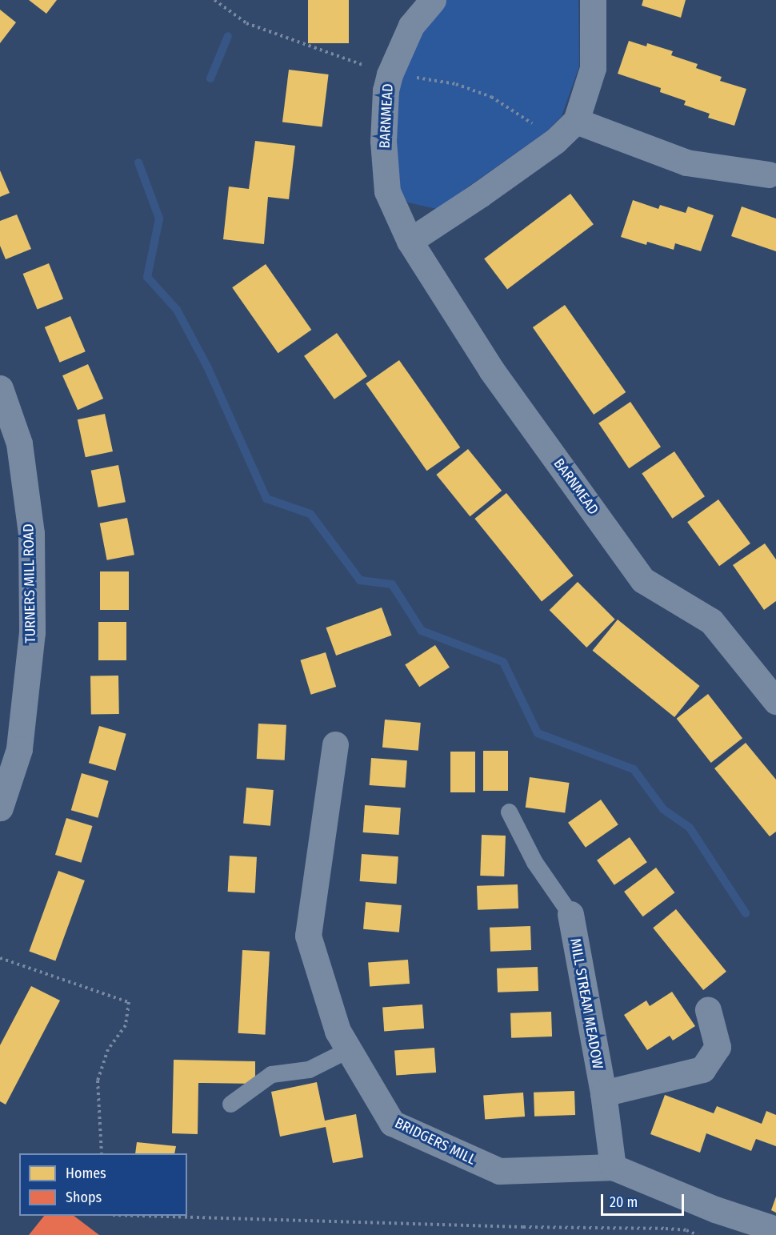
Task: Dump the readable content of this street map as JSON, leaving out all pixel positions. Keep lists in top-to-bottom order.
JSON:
{
  "streets": {
    "street": [
      "BARNMEAD",
      "TURNERS MILL ROAD",
      "MILL STREAM MEADOW",
      "BRIDGERS MILL"
    ]
  },
  "crossings": [
    ["MILL STREAM MEADOW", "BRIDGERS MILL"]
  ],
  "legend": ["Homes", "Shops"],
  "scale_bar": "20 m"
}
